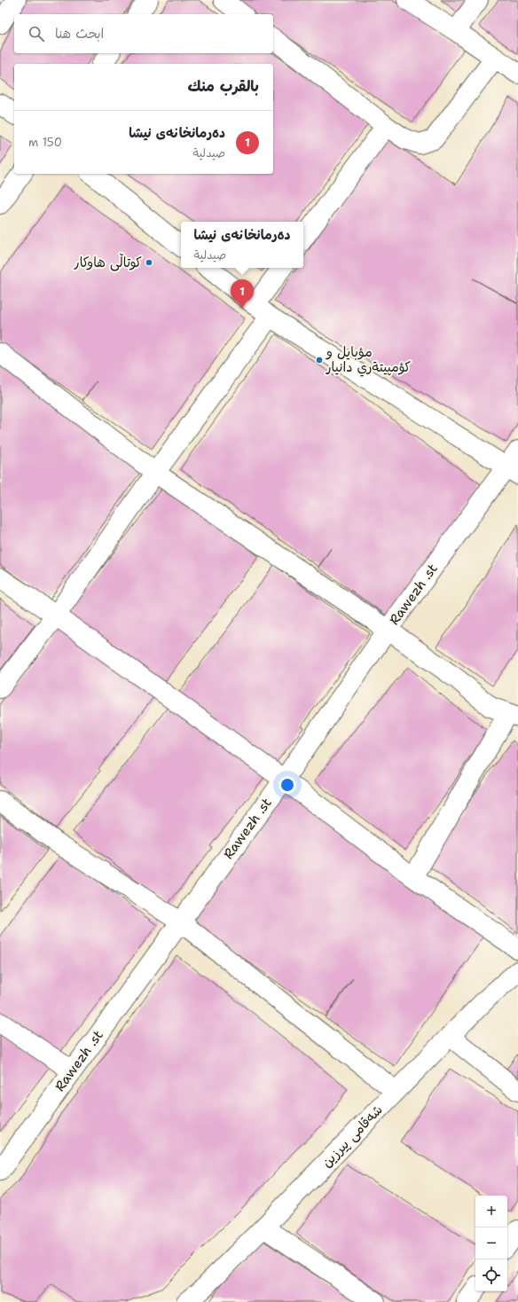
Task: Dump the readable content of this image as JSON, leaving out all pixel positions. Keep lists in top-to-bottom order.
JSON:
{
  "streets": {
    "street": ["Rawezh .st", "شەقامی پیرزین"]
  },
  "places": ["کوتاڵی هاوکار", "مؤبايل و كؤمپيتةري دانيار"],
  "page": {
    "search": "ابحث هنا",
    "heading": "بالقرب منك",
    "list": [
      {
        "mark": "1",
        "name": "دەرمانخانەی نیشا",
        "note": "صيدلية",
        "value": "150 m"
      }
    ],
    "popup": ["دەرمانخانەی نیشا", "صيدلية"],
    "pins": "1",
    "map_buttons": ["+", "−"]
  }
}
